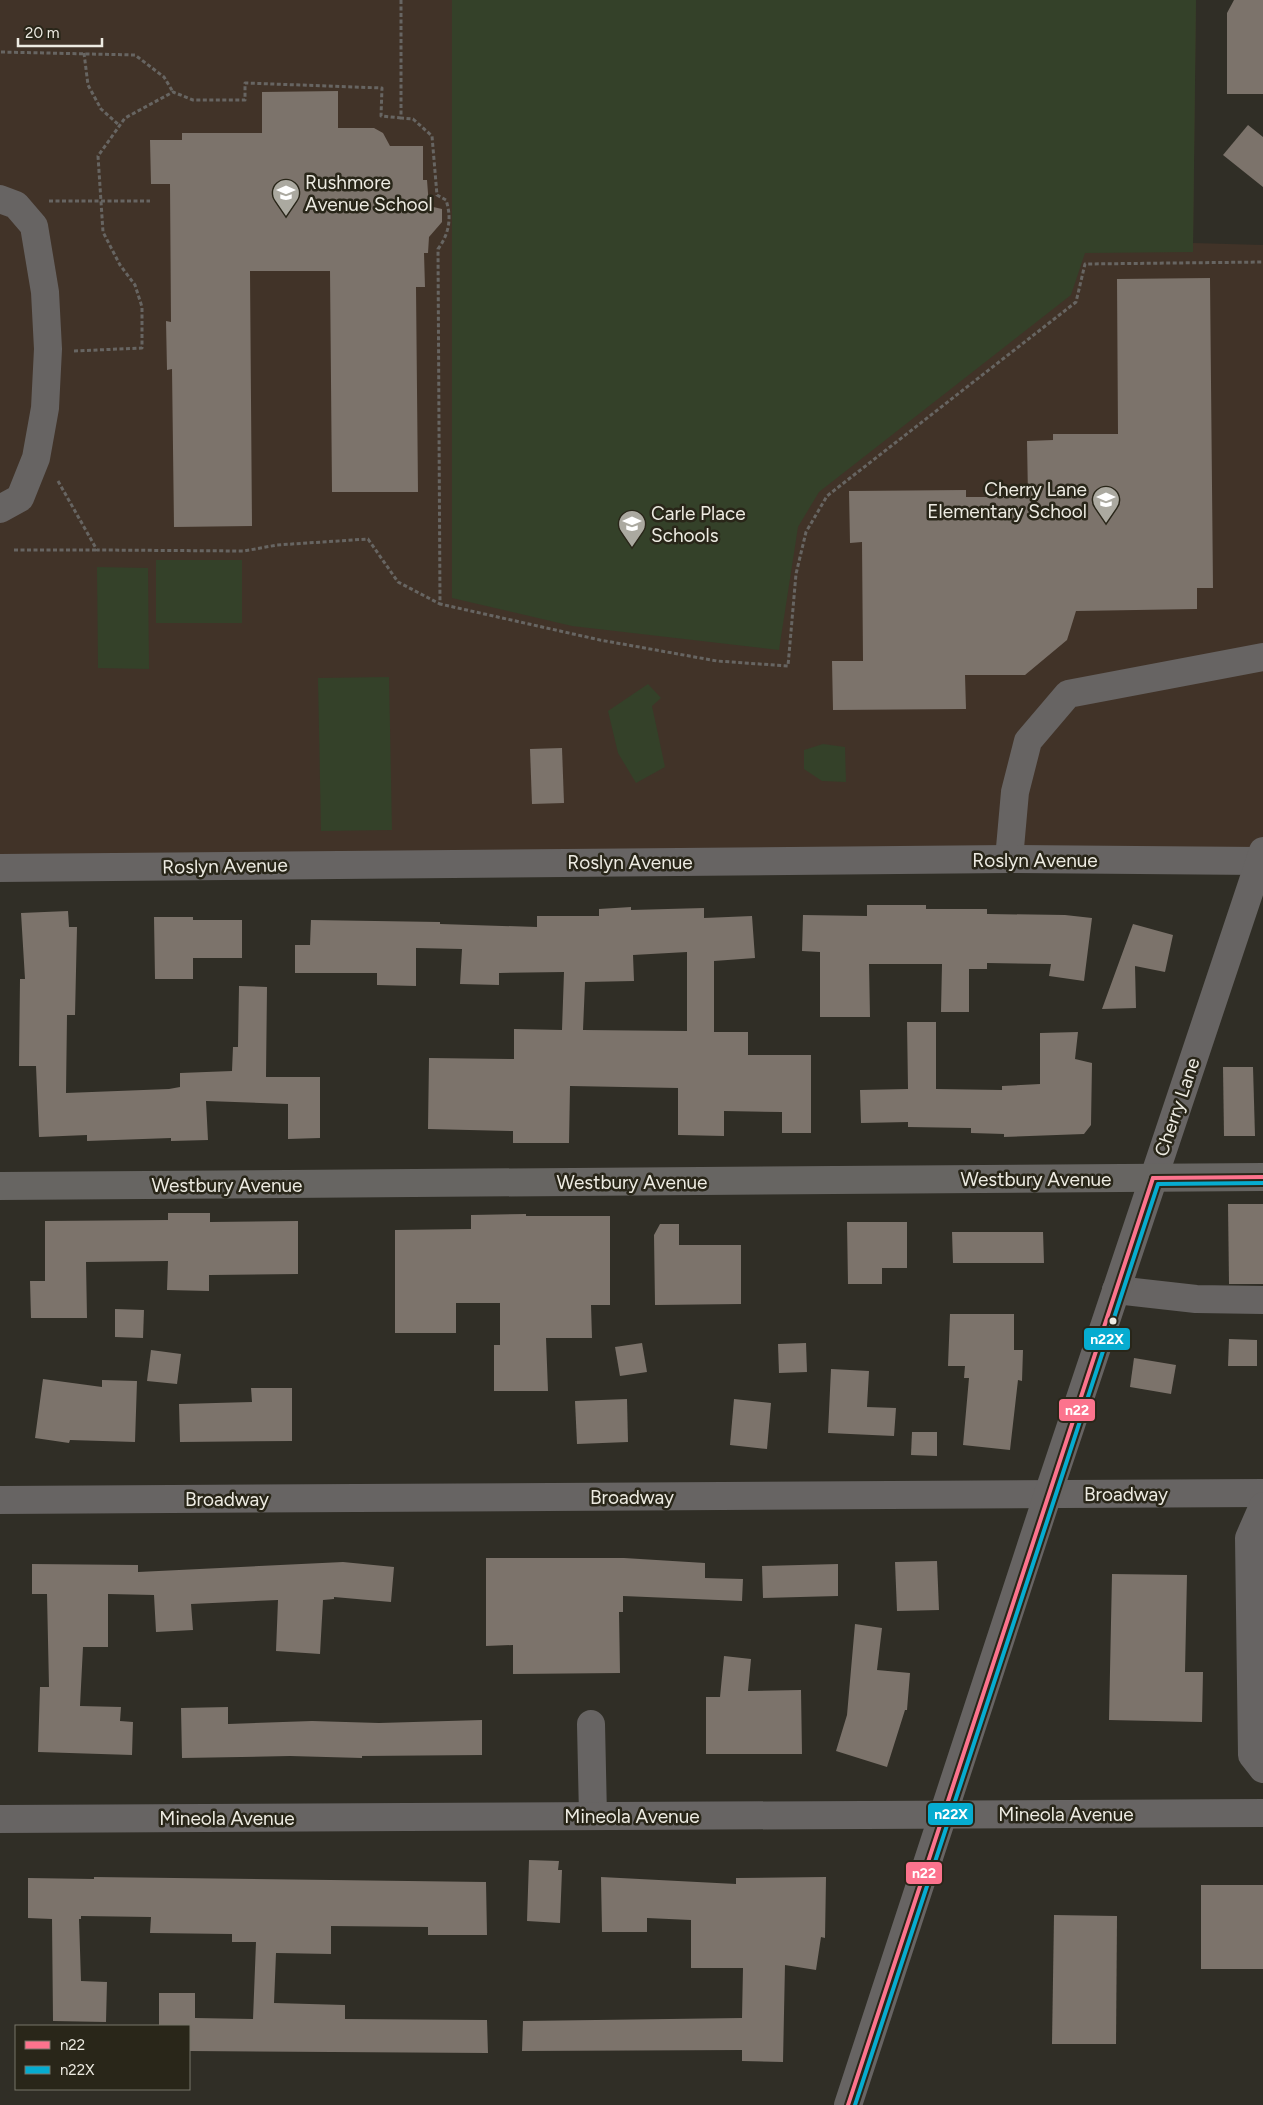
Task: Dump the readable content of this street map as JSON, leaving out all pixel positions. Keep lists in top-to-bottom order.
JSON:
{
  "streets": {
    "main road": ["Westbury Avenue"],
    "street": [
      "Roslyn Avenue",
      "Cherry Lane",
      "Broadway",
      "Mineola Avenue"
    ]
  },
  "crossings": [
    ["Roslyn Avenue", "Cherry Lane"],
    ["Cherry Lane", "Westbury Avenue"],
    ["Cherry Lane", "Broadway"],
    ["Cherry Lane", "Mineola Avenue"]
  ],
  "places": {
    "school or university": ["Rushmore Avenue School", "Cherry Lane Elementary School", "Carle Place Schools"]
  },
  "lines": ["transit line n22", "transit line n22X"],
  "legend": ["n22", "n22X"],
  "scale_bar": "20 m"
}
